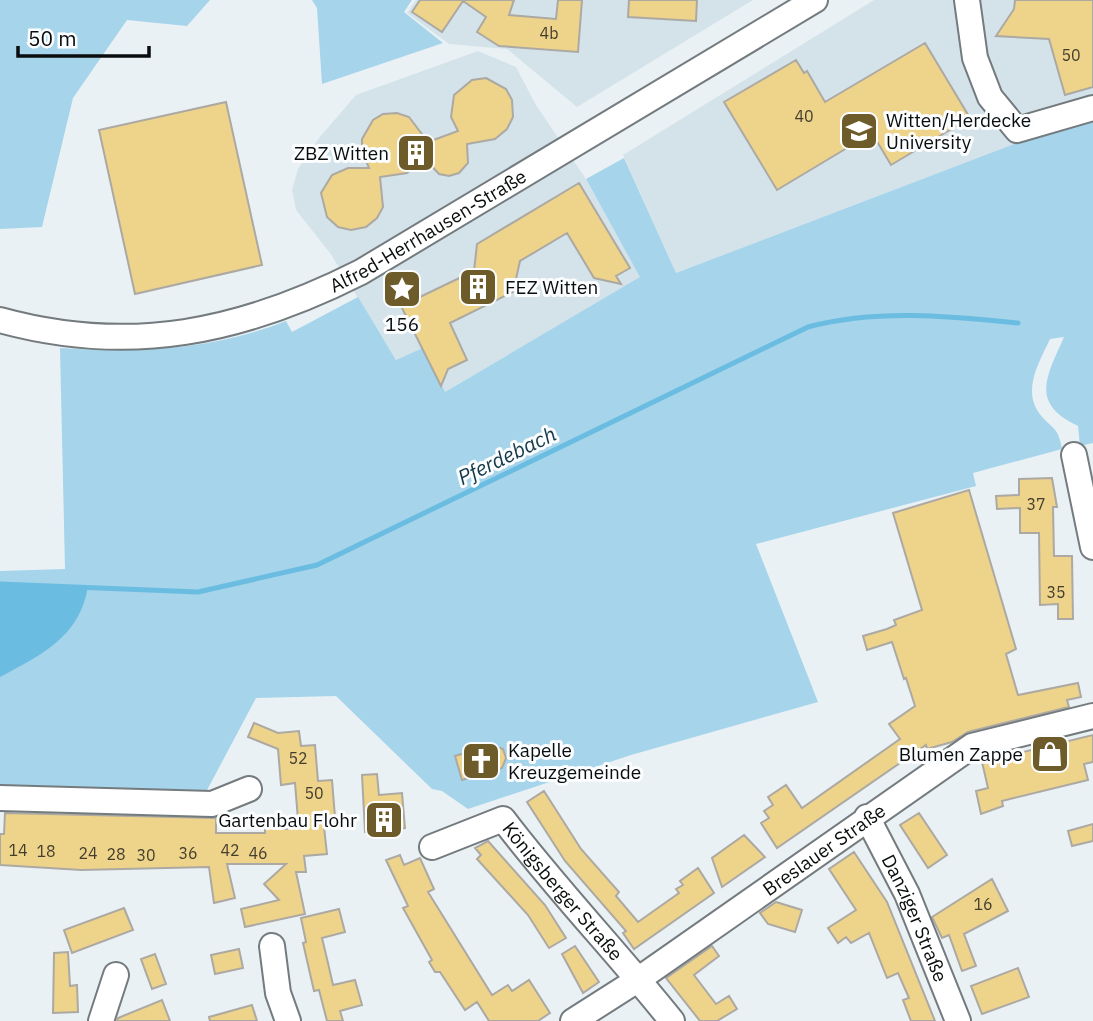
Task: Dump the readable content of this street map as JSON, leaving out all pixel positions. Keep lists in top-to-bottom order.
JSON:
{
  "streets": {
    "street": [
      "Alfred-Herrhausen-Straße",
      "Breslauer Straße",
      "Königsberger Straße",
      "Danziger Straße"
    ]
  },
  "crossings": [
    ["Breslauer Straße", "Königsberger Straße"],
    ["Breslauer Straße", "Danziger Straße"]
  ],
  "water": ["Pferdebach"],
  "places": {
    "school or university": ["Witten/Herdecke University"],
    "building": ["ZBZ Witten", "FEZ Witten", "Gartenbau Flohr"],
    "place": ["156"],
    "shop": ["Blumen Zappe"],
    "church": ["Kapelle Kreuzgemeinde"]
  },
  "house_numbers": [
    "4b",
    "50",
    "40",
    "37",
    "35",
    "52",
    "50",
    "14",
    "42",
    "18",
    "24",
    "36",
    "46",
    "28",
    "30",
    "16"
  ],
  "scale_bar": "50 m"
}
